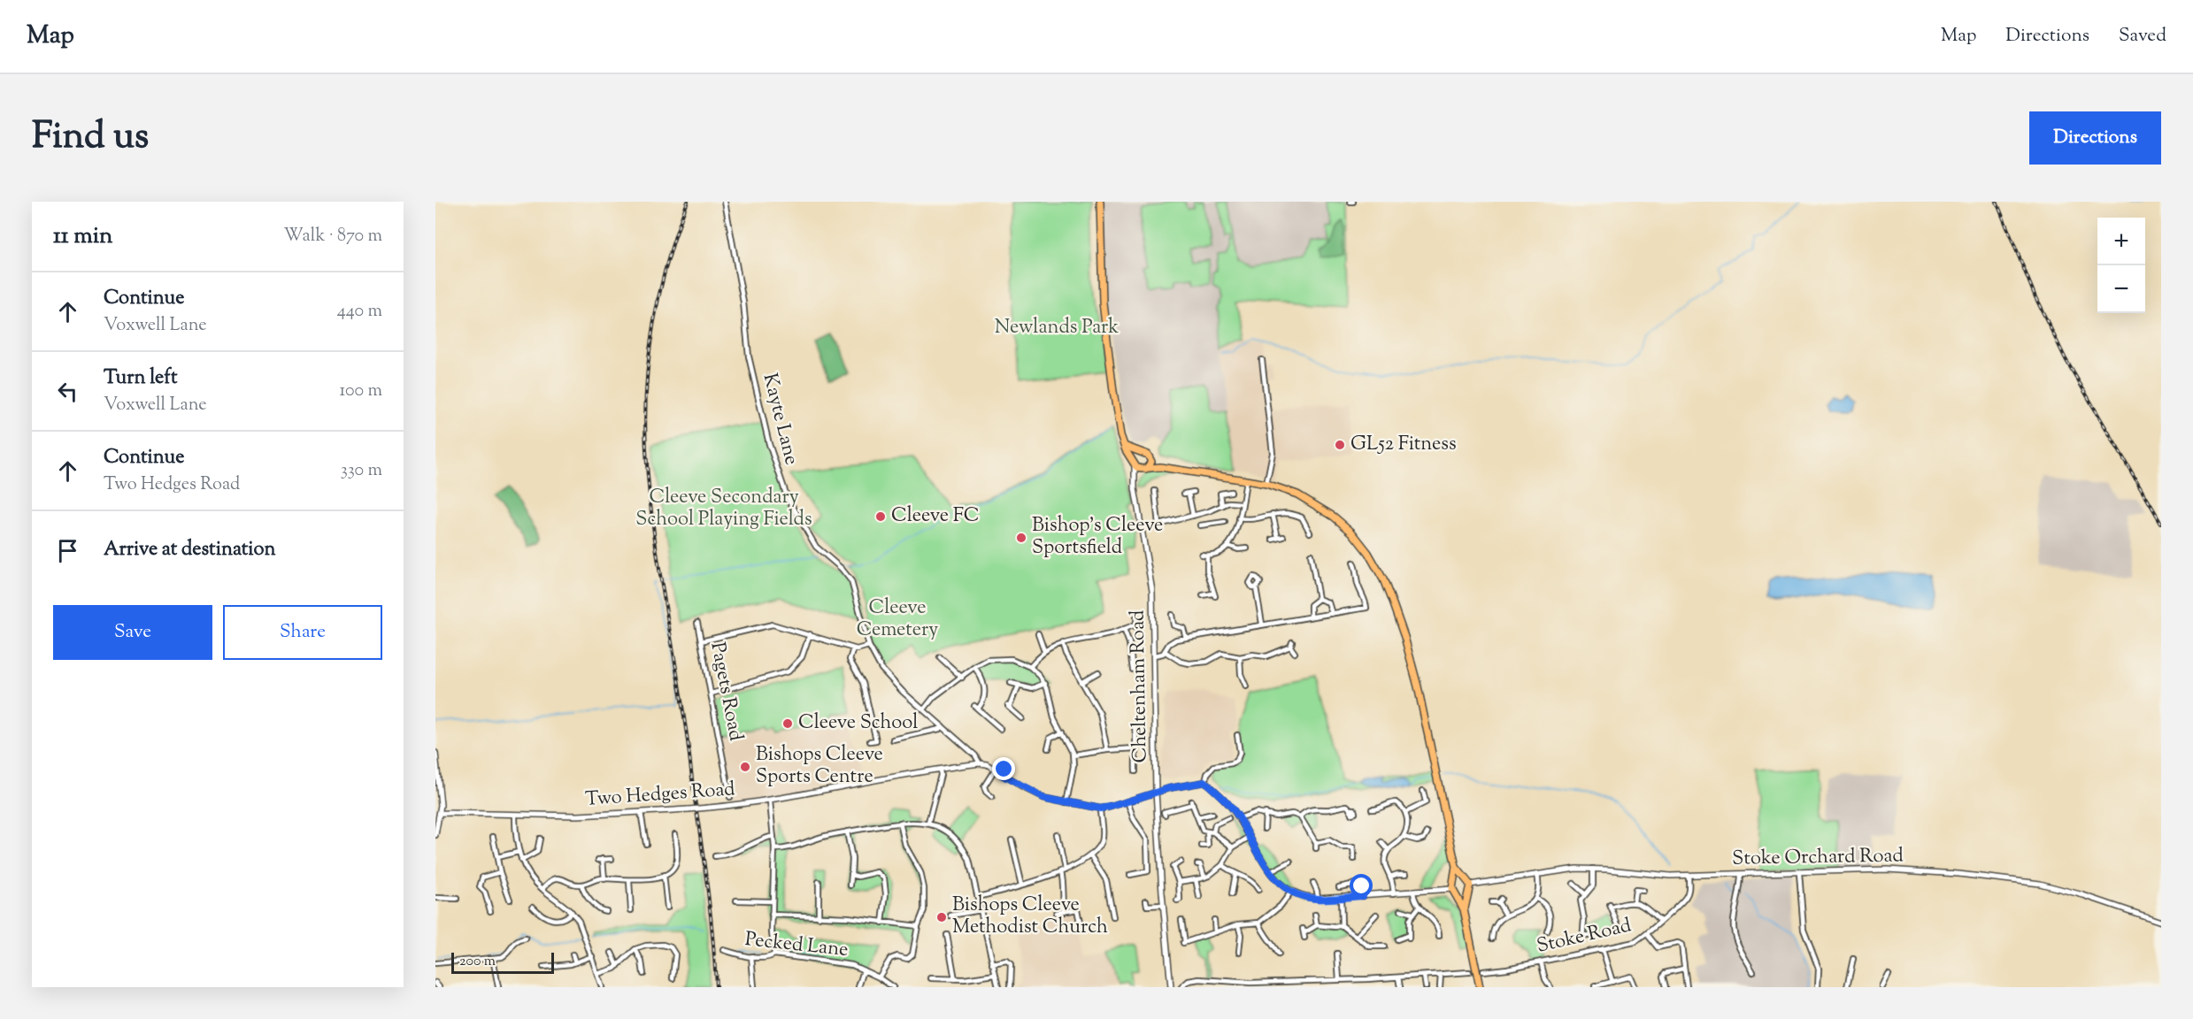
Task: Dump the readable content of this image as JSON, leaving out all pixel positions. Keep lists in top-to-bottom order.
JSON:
{
  "streets": {
    "street": [
      "Kayte Lane",
      "Cheltenham Road",
      "Pagets Road",
      "Two Hedges Road",
      "Stoke Orchard Road",
      "Stoke Road",
      "Pecked Lane"
    ]
  },
  "crossings": [
    ["Kayte Lane", "Two Hedges Road"],
    ["Stoke Orchard Road", "Stoke Road"]
  ],
  "parks": ["Newlands Park", "Cleeve Secondary School Playing Fields", "Cleeve Cemetery"],
  "places": [
    "GL52 Fitness",
    "Cleeve FC",
    "Bishop's Cleeve Sportsfield",
    "Cleeve School",
    "Bishops Cleeve Sports Centre",
    "Bishops Cleeve Methodist Church"
  ],
  "scale_bar": "200 m",
  "page": {
    "header": "Map",
    "nav": ["Map", "Directions", "Saved"],
    "title": "Find us",
    "buttons": [
      "Directions",
      ["Save", "Share"]
    ],
    "heading": ["11 min", "Walk · 870 m"],
    "map_buttons": ["+", "−"],
    "list": [
      ["Continue", "Voxwell Lane", "440 m"],
      ["Turn left", "Voxwell Lane", "100 m"],
      ["Continue", "Two Hedges Road", "330 m"],
      "Arrive at destination"
    ],
    "scale": "200 m"
  }
}
